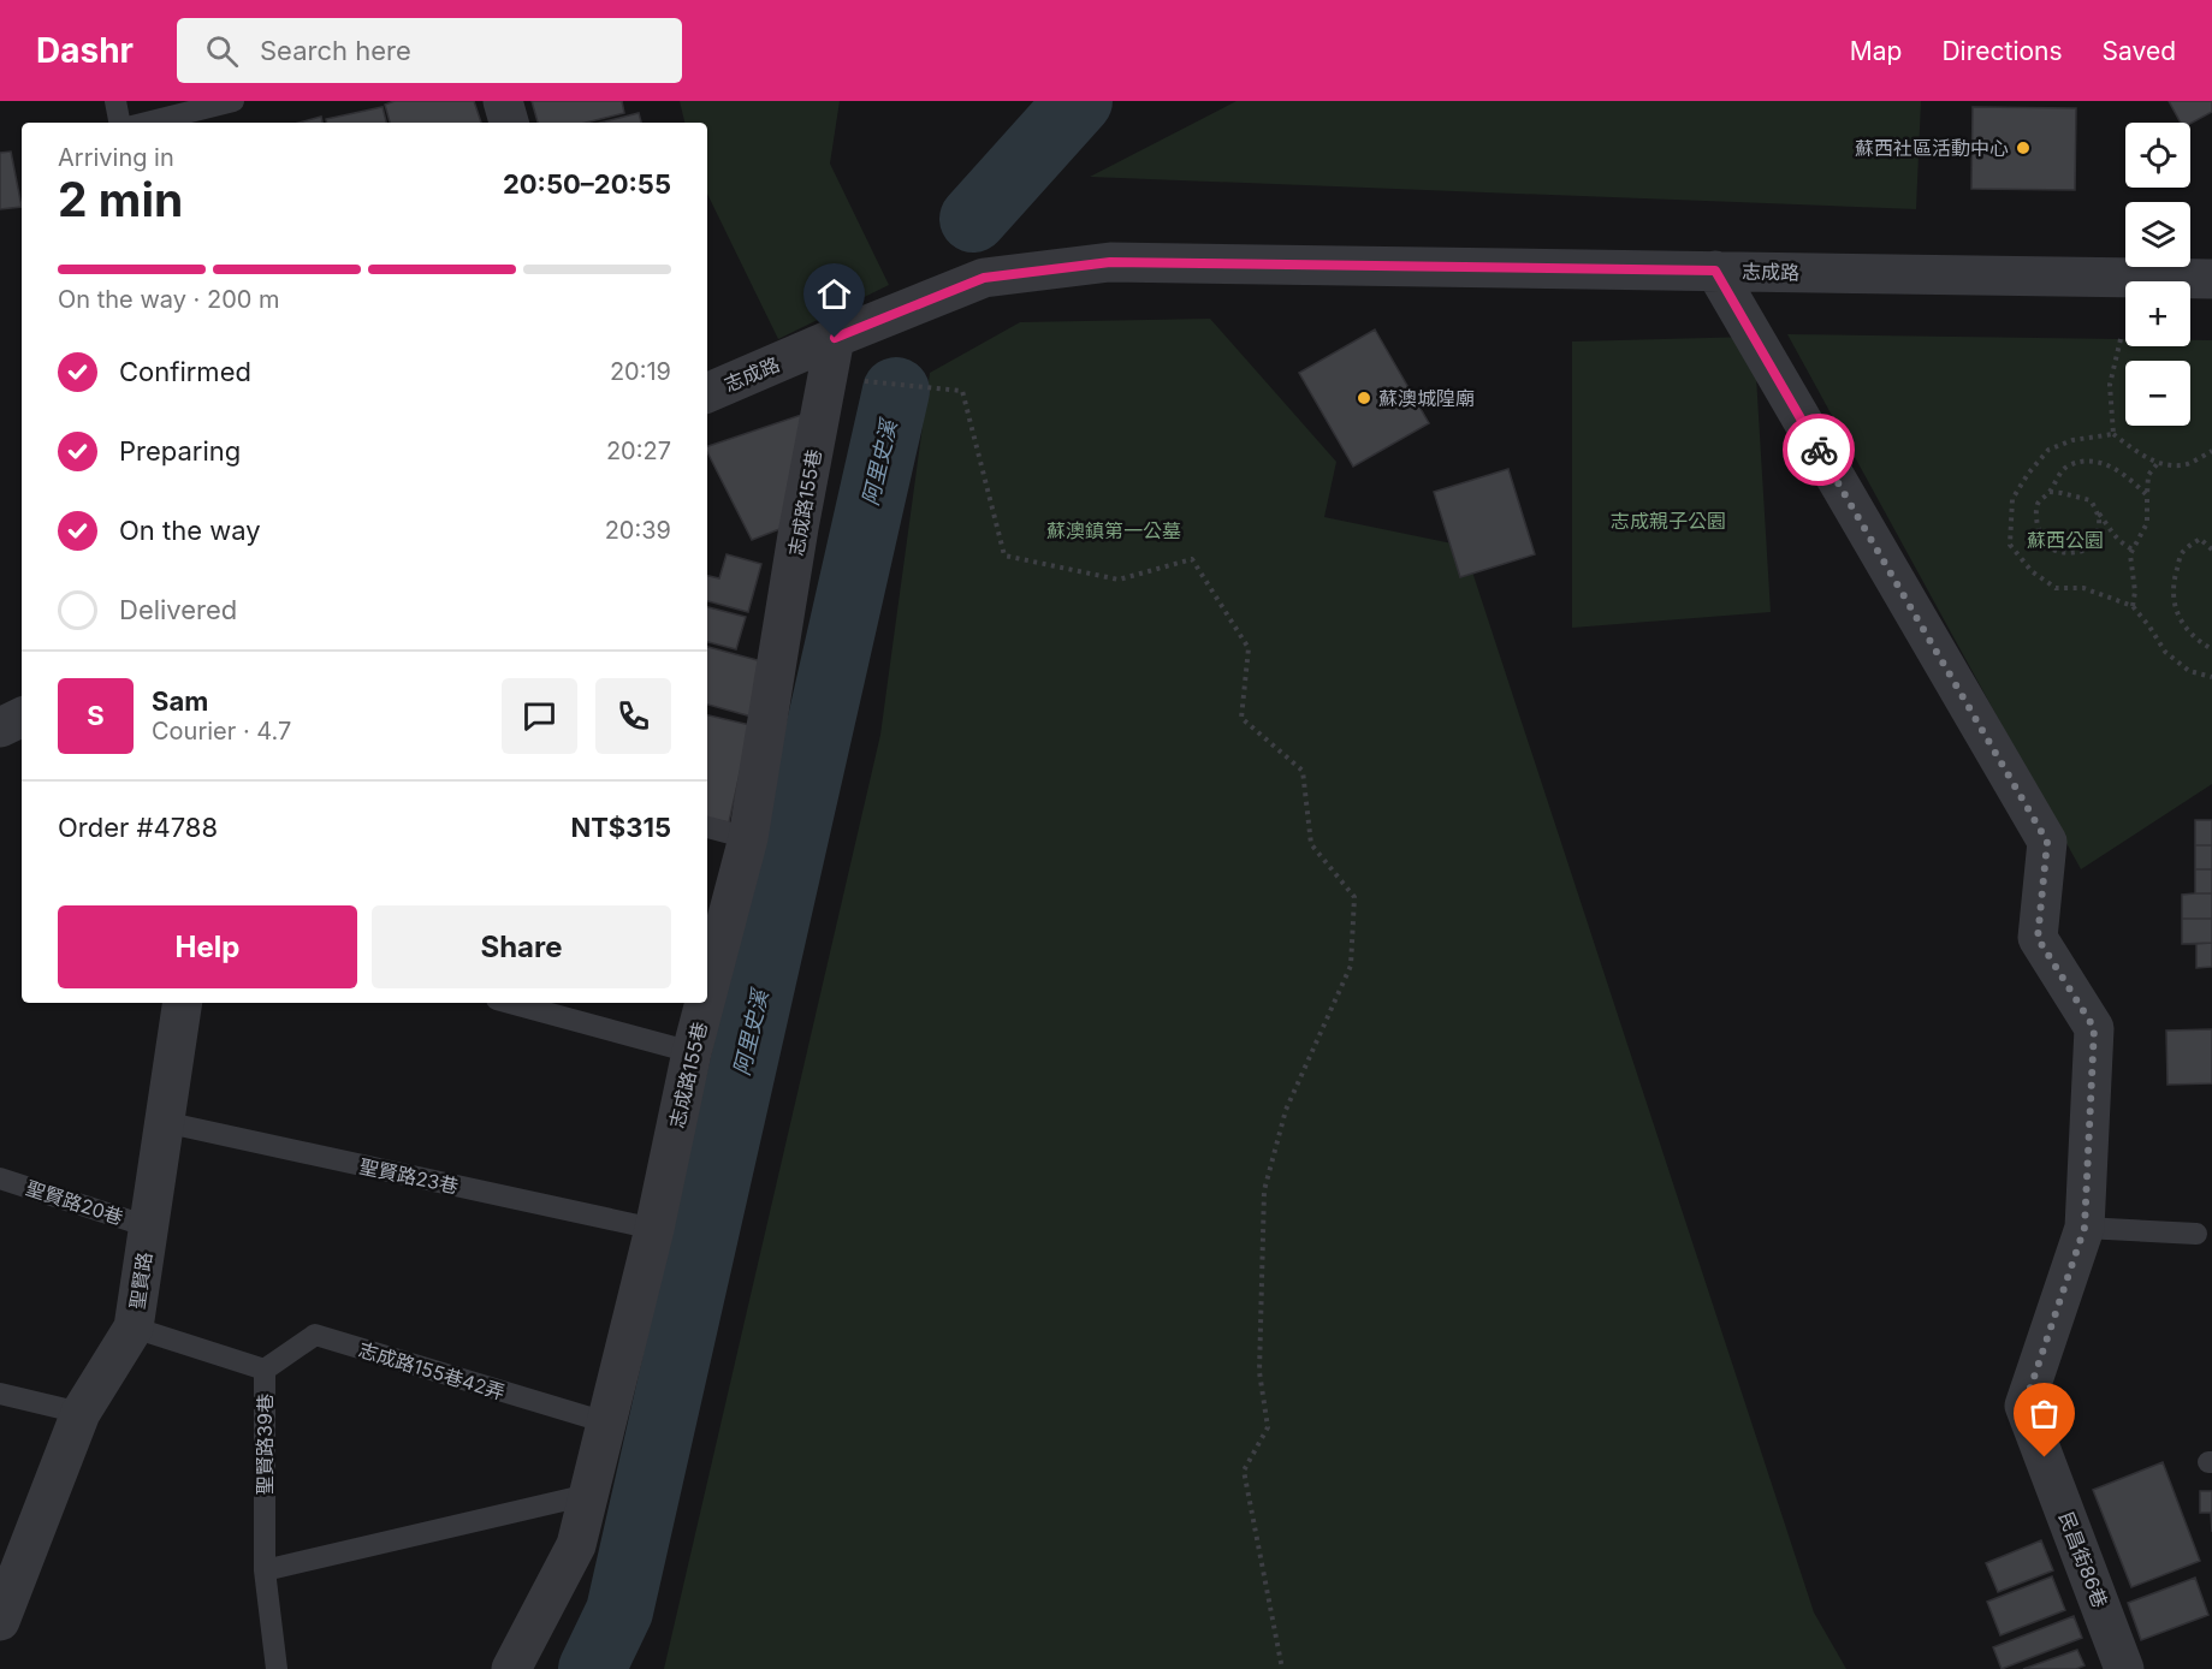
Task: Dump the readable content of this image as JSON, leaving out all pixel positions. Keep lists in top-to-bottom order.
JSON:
{
  "streets": {
    "street": [
      "志成路",
      "志成路155巷",
      "聖賢路",
      "民昌街86巷"
    ],
    "lane": [
      "聖賢路23巷",
      "聖賢路20巷",
      "志成路155巷42弄",
      "聖賢路39巷"
    ]
  },
  "crossings": [
    ["志成路", "志成路155巷"],
    ["志成路", "民昌街86巷"],
    ["志成路155巷", "聖賢路23巷"],
    ["志成路155巷", "志成路155巷42弄"],
    ["聖賢路23巷", "聖賢路"],
    ["聖賢路20巷", "聖賢路"],
    ["聖賢路", "聖賢路39巷"],
    ["志成路155巷42弄", "聖賢路39巷"]
  ],
  "water": ["阿里史溪"],
  "parks": ["志成親子公園", "蘇澳鎮第一公墓", "蘇西公園"],
  "places": ["蘇西社區活動中心", "蘇澳城隍廟"],
  "page": {
    "header": "Dashr",
    "search": "Search here",
    "nav": ["Map", "Directions", "Saved"],
    "map_buttons": ["+", "−"],
    "heading": ["2 min", "Arriving in", "20:50–20:55"],
    "panel": [
      "Sam",
      "Courier · 4.7",
      "Order #4788",
      "NT$315"
    ],
    "bar": "On the way · 200 m",
    "list": [
      ["Confirmed", "20:19"],
      ["Preparing", "20:27"],
      ["On the way", "20:39"],
      "Delivered"
    ],
    "round": "S",
    "buttons": ["Help", "Share"]
  }
}
